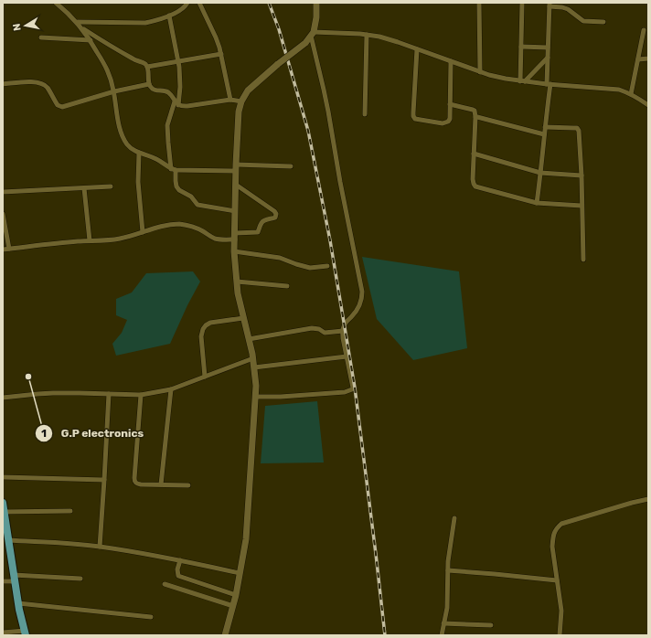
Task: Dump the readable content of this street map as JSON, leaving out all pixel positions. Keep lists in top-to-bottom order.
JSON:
{
  "places": ["G.P electronics"],
  "north": "left"
}
